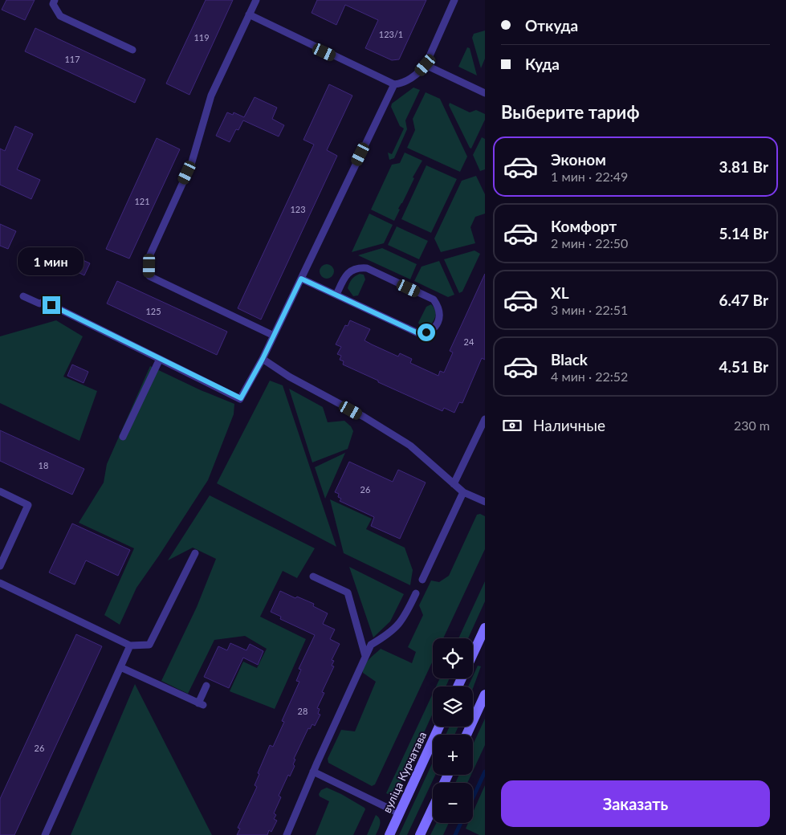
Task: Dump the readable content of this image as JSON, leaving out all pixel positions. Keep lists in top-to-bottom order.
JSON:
{
  "streets": {
    "main road": ["вуліца Курчатава"]
  },
  "house_numbers": [
    "123/1",
    "119",
    "117",
    "121",
    "123",
    "125",
    "24",
    "18",
    "26",
    "28",
    "26"
  ],
  "page": {
    "banner": ["Откуда", "Куда"],
    "heading": "Выберите тариф",
    "list": [
      {
        "name": "Эконом",
        "note": "1 мин · 22:49",
        "value": "3.81 Br"
      },
      {
        "name": "Комфорт",
        "note": "2 мин · 22:50",
        "value": "5.14 Br"
      },
      {
        "name": "XL",
        "note": "3 мин · 22:51",
        "value": "6.47 Br"
      },
      {
        "name": "Black",
        "note": "4 мин · 22:52",
        "value": "4.51 Br"
      }
    ],
    "bubble": "1 мин",
    "pay": ["Наличные", "230 m"],
    "map_buttons": ["+", "−"],
    "buttons": "Заказать"
  }
}
